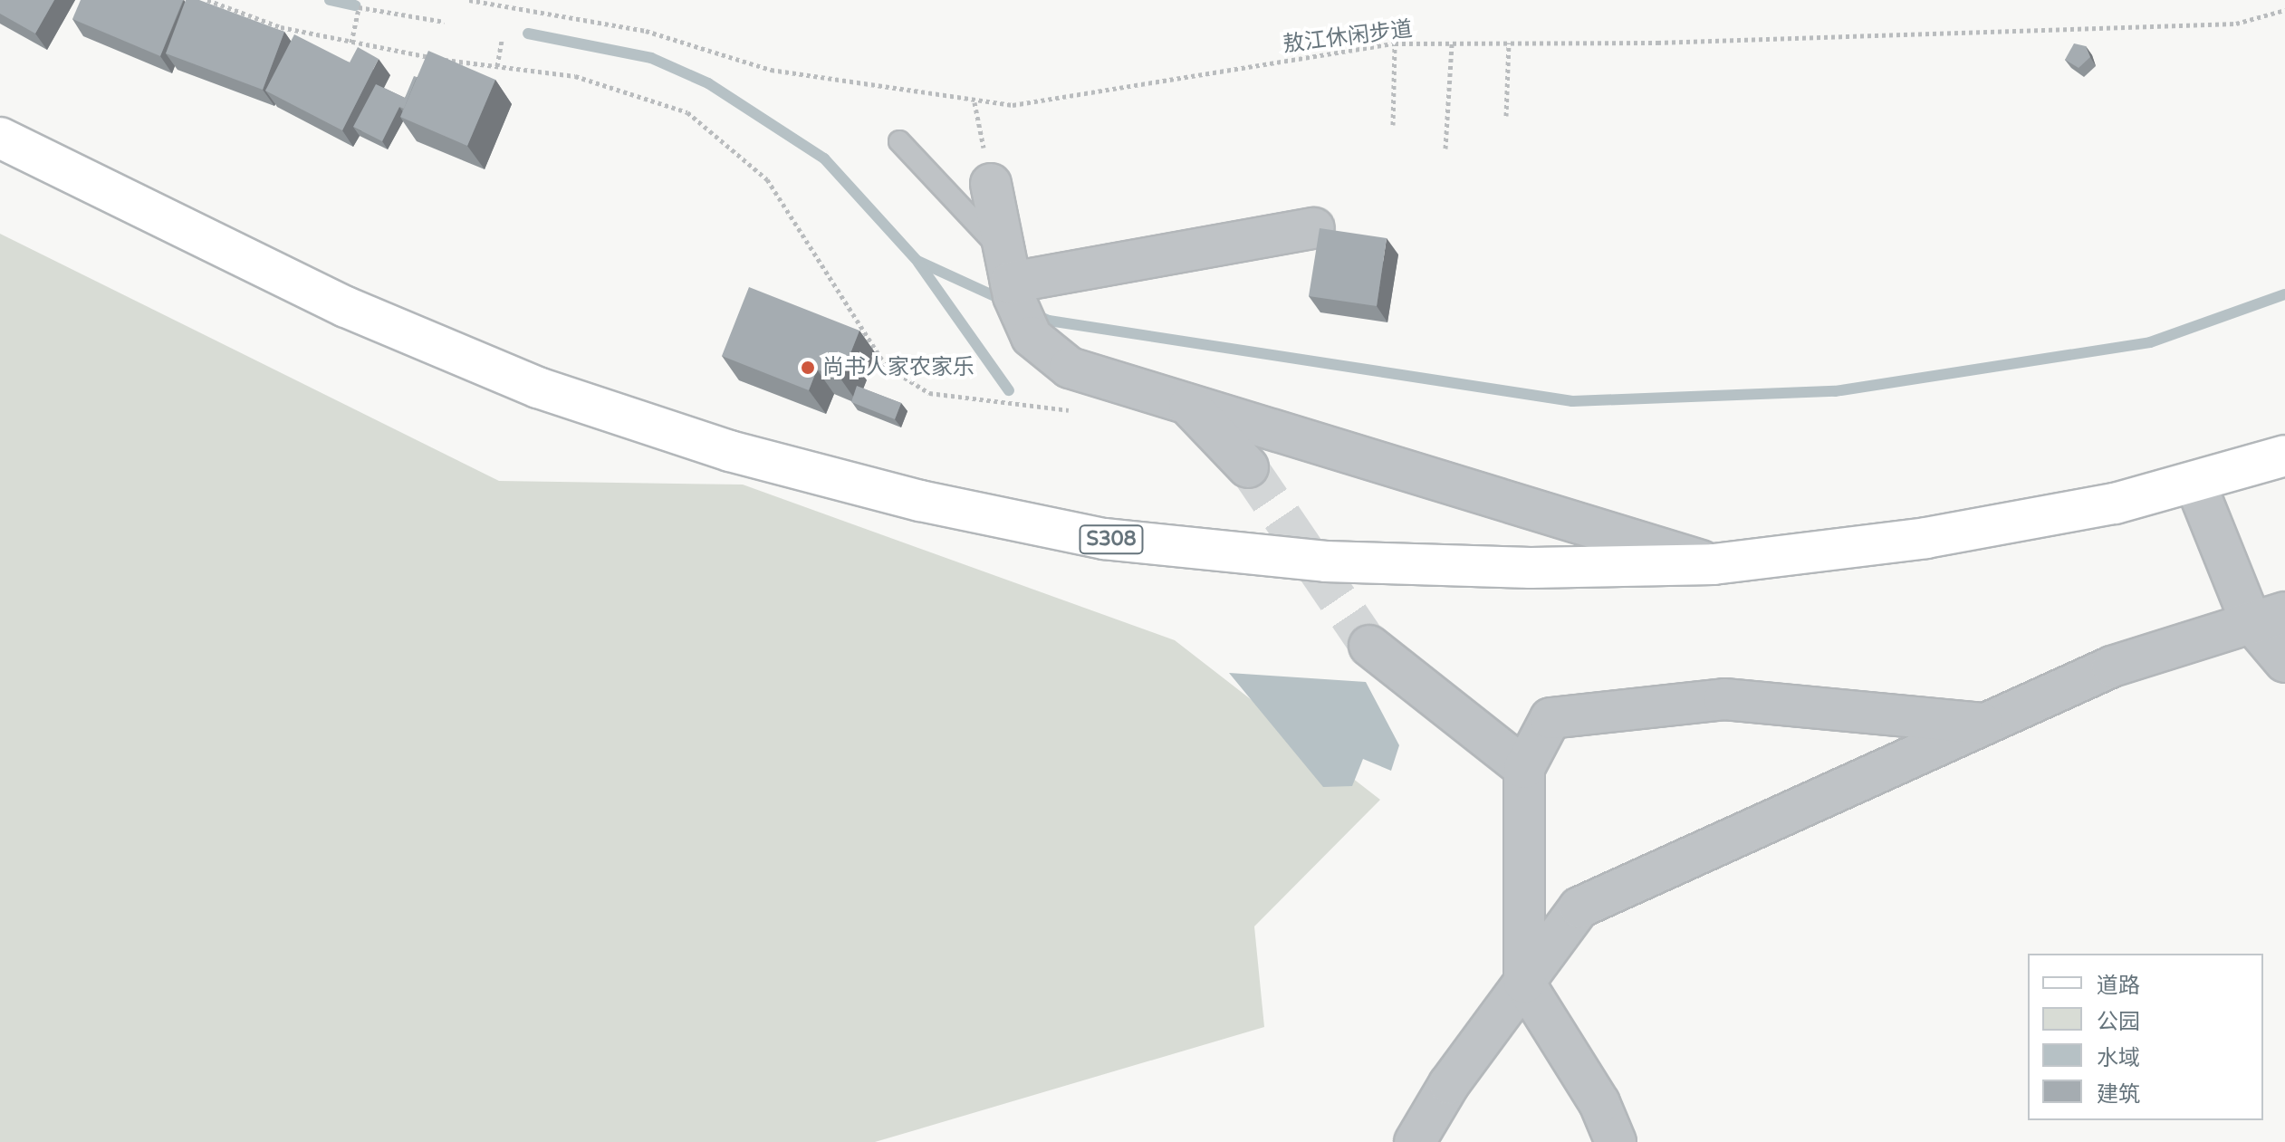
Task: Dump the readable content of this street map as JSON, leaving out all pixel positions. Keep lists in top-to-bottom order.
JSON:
{
  "streets": {
    "main road": ["S308"],
    "path": ["敖江休闲步道"]
  },
  "places": ["尚书人家农家乐"],
  "legend": [
    "道路",
    "公园",
    "水域",
    "建筑"
  ]
}
